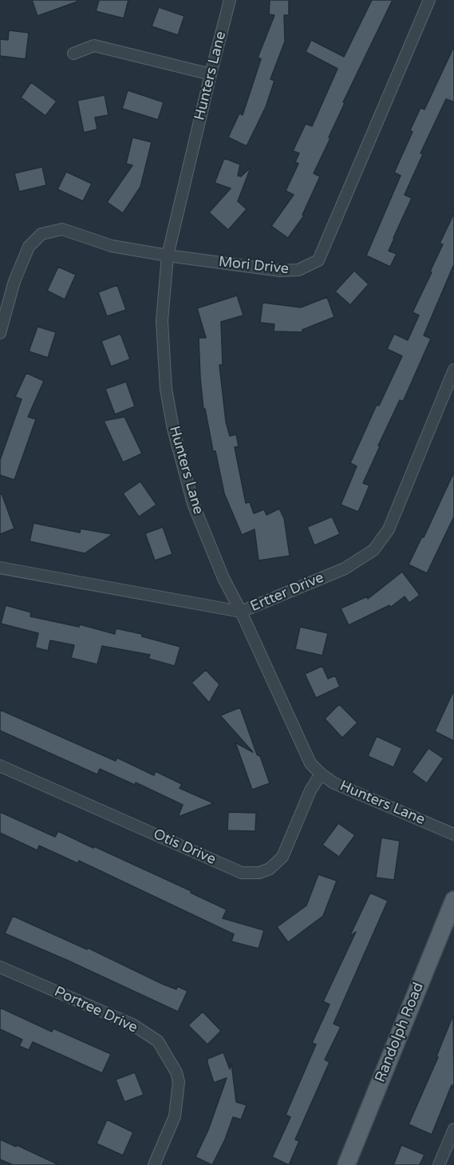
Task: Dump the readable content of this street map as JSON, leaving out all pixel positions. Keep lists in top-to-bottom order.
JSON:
{
  "streets": {
    "main road": ["Randolph Road"],
    "street": [
      "Hunters Lane",
      "Mori Drive",
      "Ertter Drive",
      "Otis Drive",
      "Portree Drive"
    ]
  },
  "crossings": [
    ["Hunters Lane", "Mori Drive"],
    ["Hunters Lane", "Ertter Drive"],
    ["Hunters Lane", "Otis Drive"]
  ]
}
